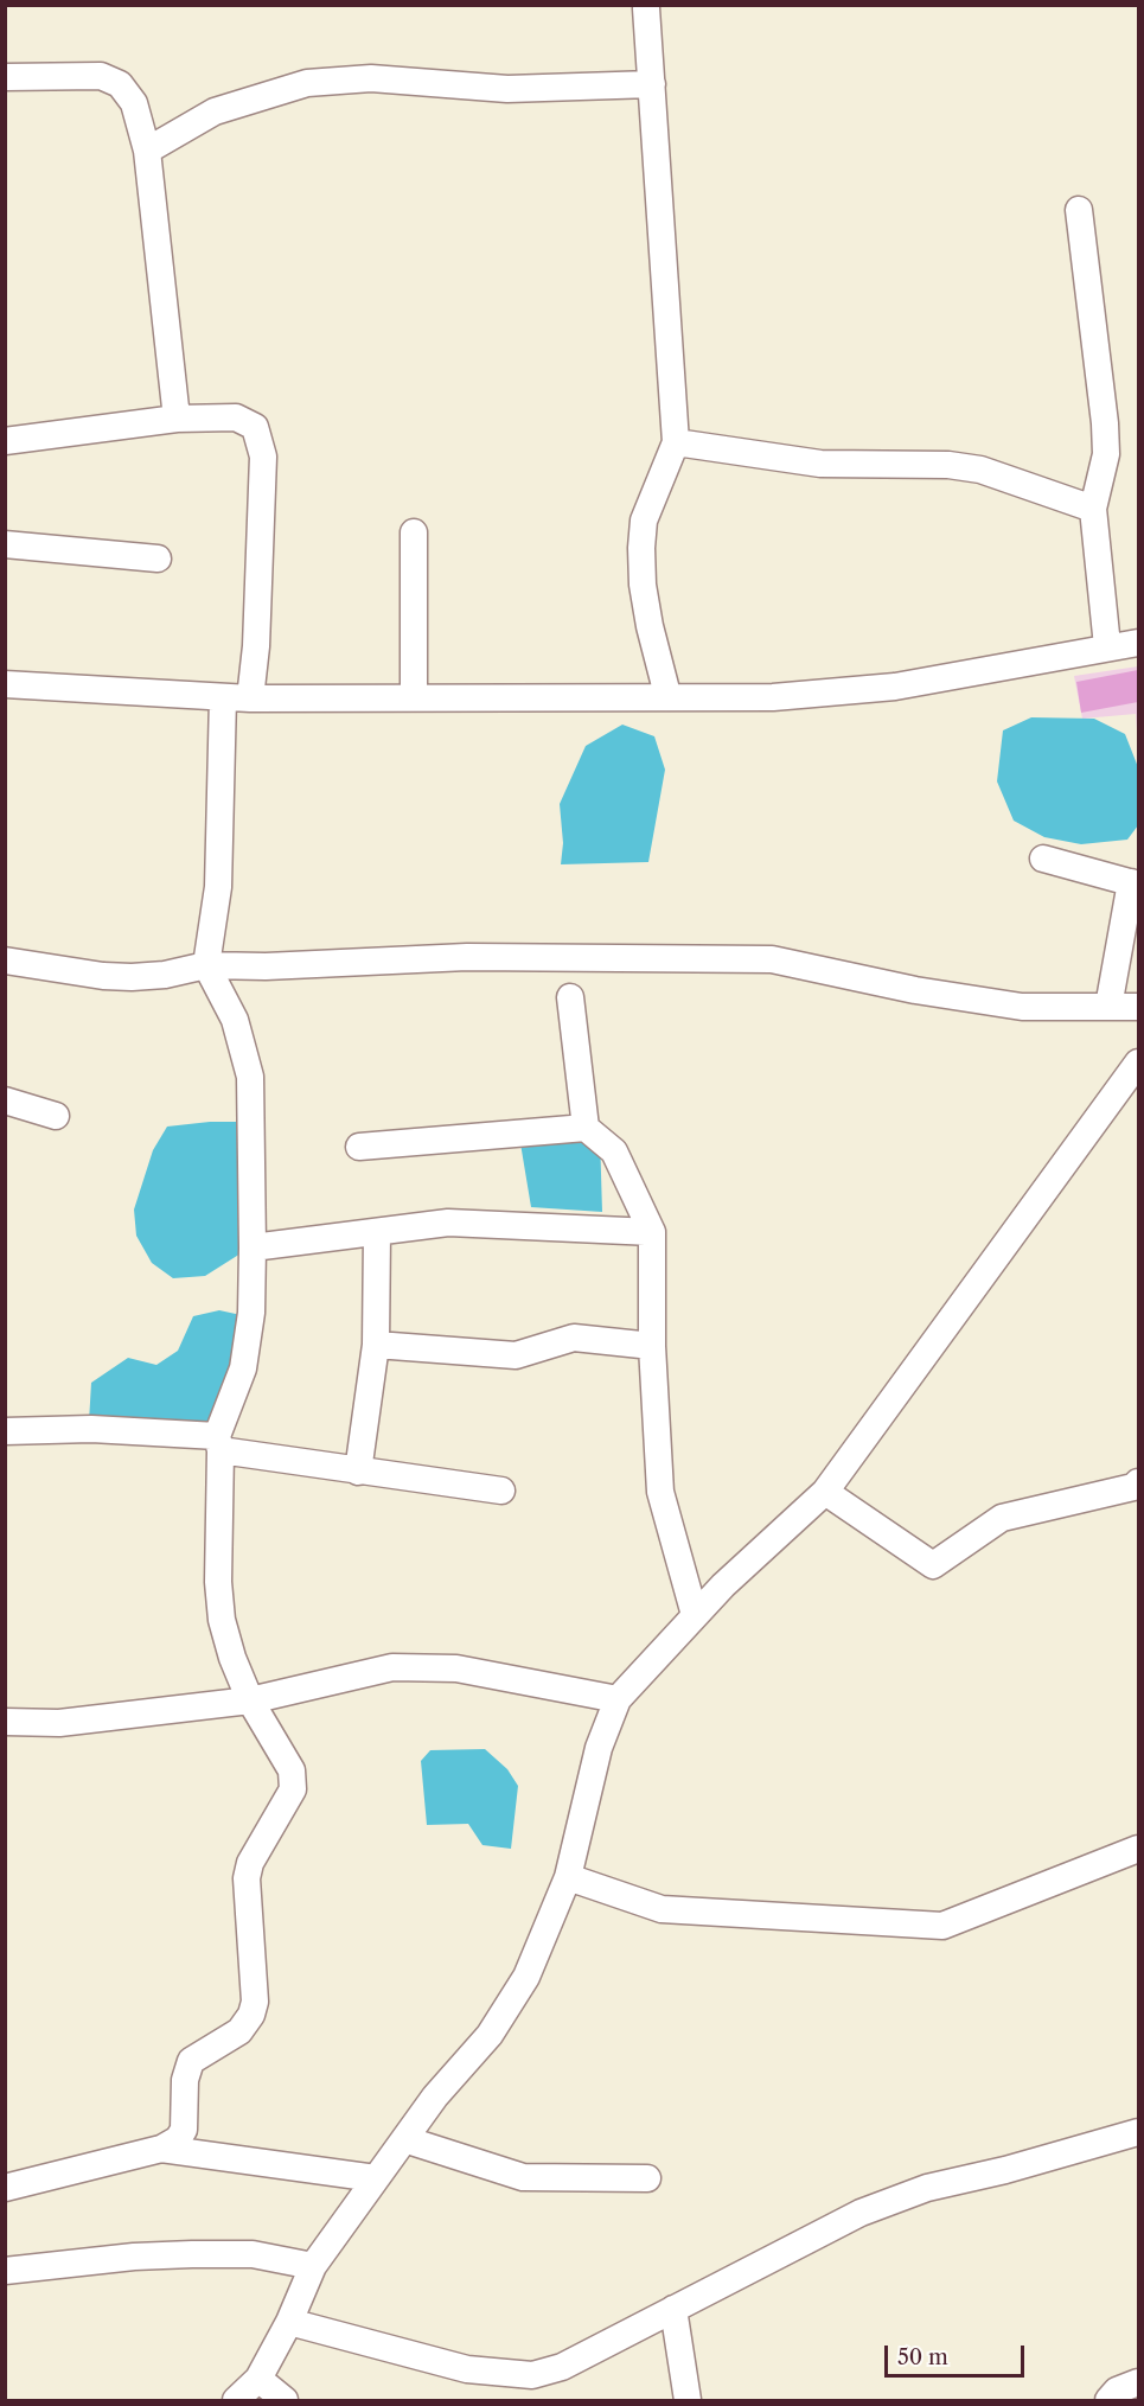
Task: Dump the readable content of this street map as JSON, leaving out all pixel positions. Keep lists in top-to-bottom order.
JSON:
{
  "scale_bar": "50 m"
}
